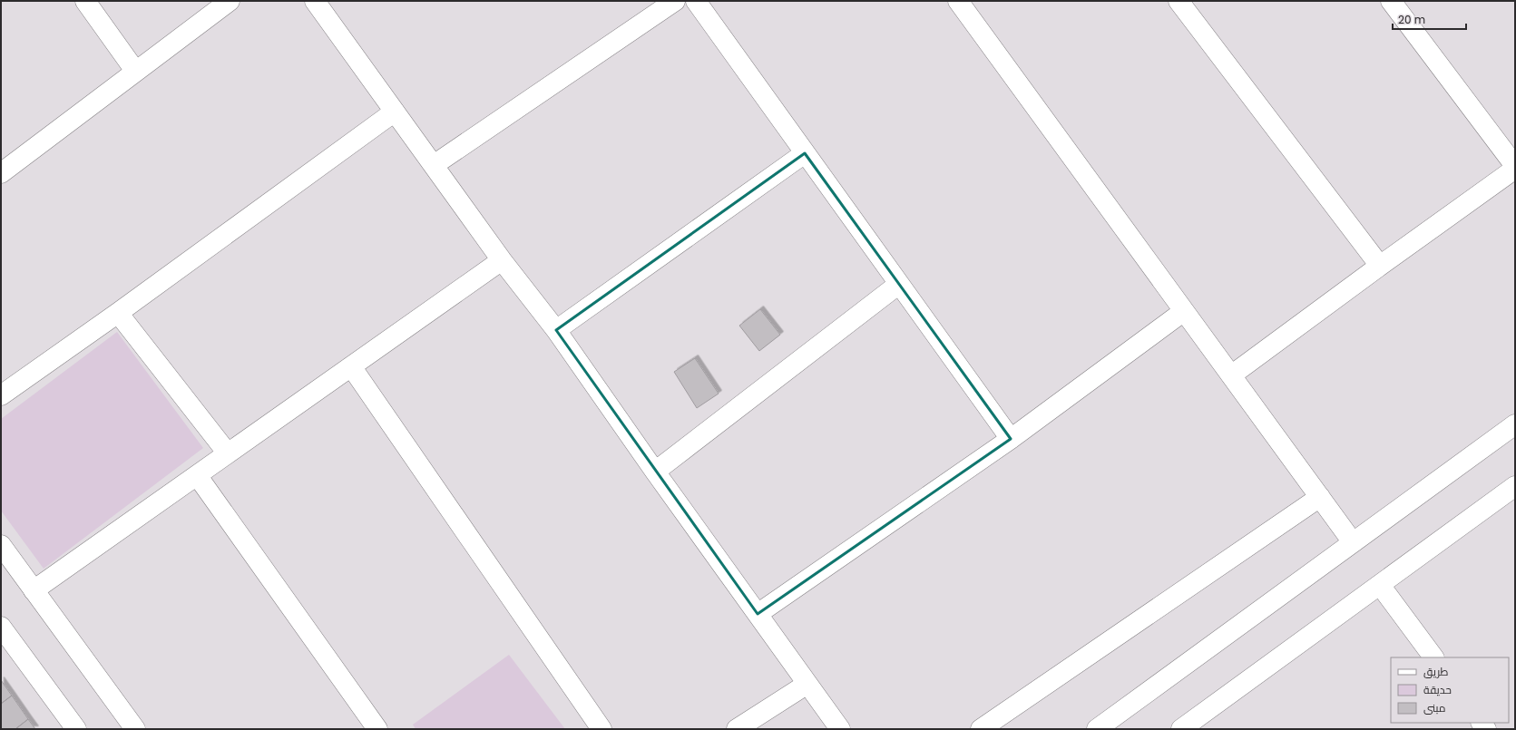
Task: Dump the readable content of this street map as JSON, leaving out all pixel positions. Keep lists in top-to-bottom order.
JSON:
{
  "legend": ["طريق", "حديقة", "مبنى"],
  "scale_bar": "20 m"
}
